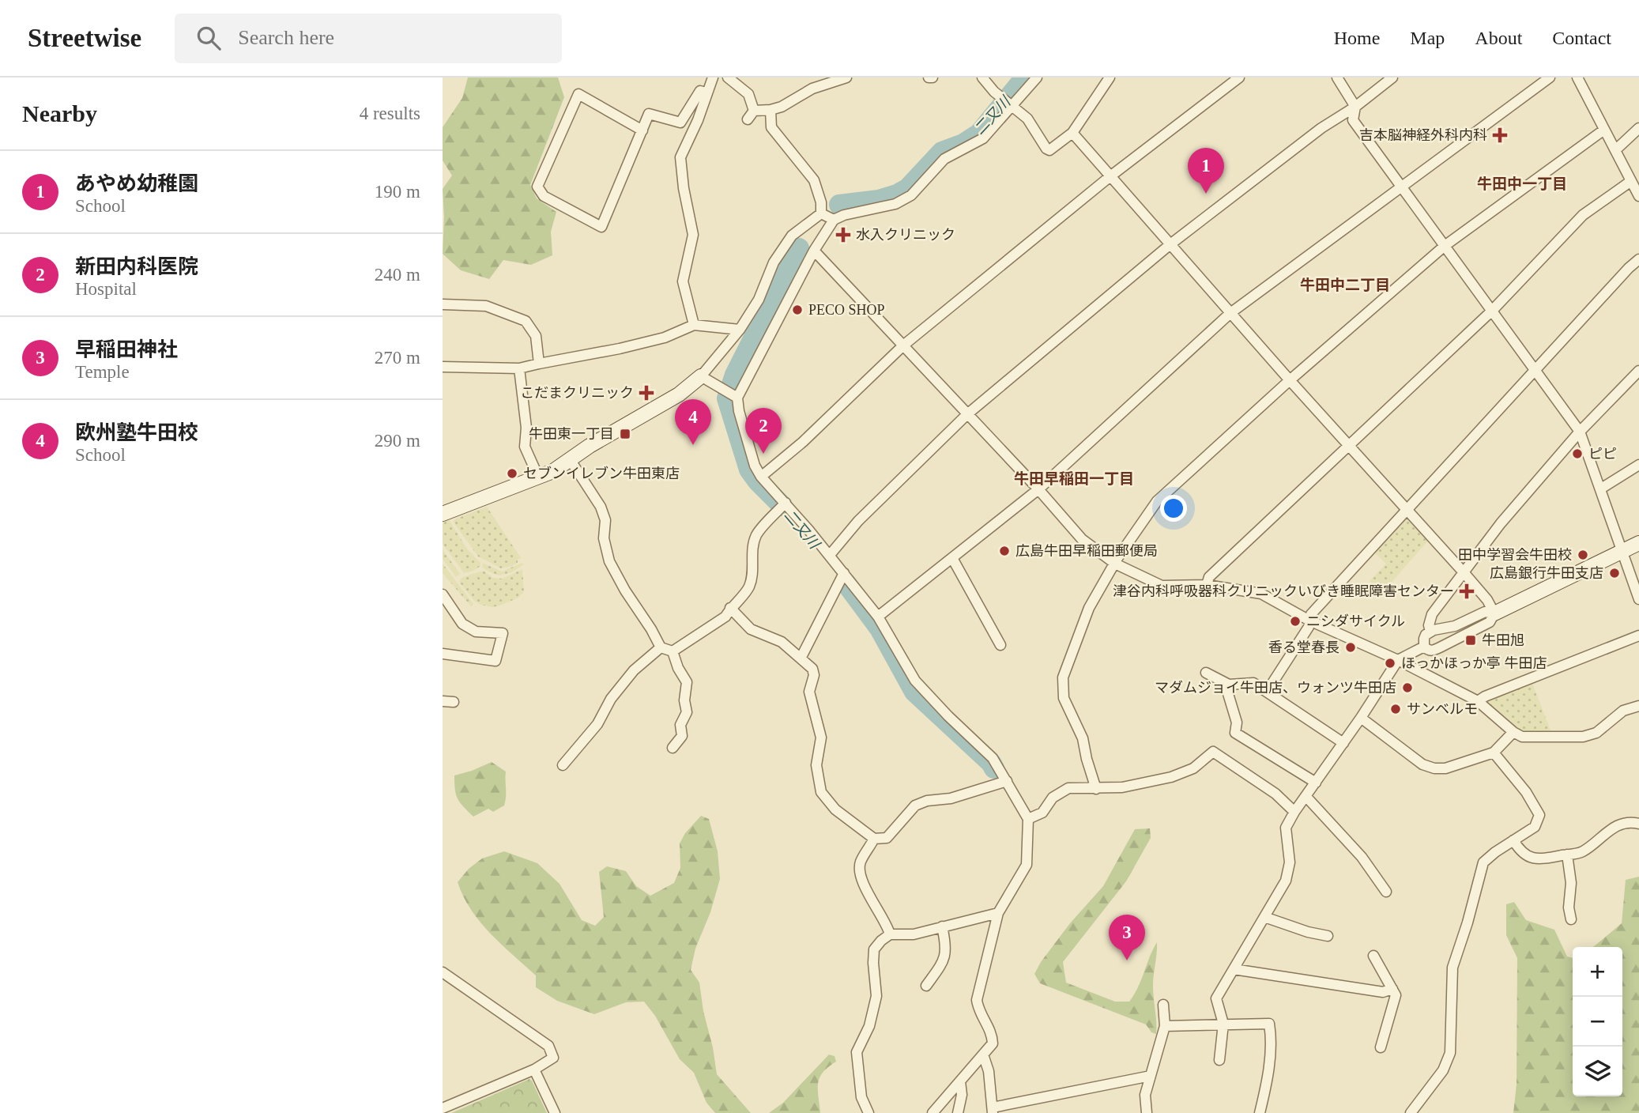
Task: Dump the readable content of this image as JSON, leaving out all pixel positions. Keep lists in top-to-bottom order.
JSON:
{
  "districts": ["牛田中一丁目", "牛田中二丁目", "牛田早稲田一丁目"],
  "water": ["二又川"],
  "places": {
    "health": [
      "吉本脳神経外科内科",
      "水入クリニック",
      "こだまクリニック",
      "津谷内科呼吸器科クリニックいびき睡眠障害センター"
    ],
    "other": [
      "PECO SHOP",
      "ピピ",
      "セブンイレブン牛田東店",
      "広島牛田早稲田郵便局",
      "田中学習会牛田校",
      "広島銀行牛田支店",
      "ニシダサイクル",
      "香る堂春長",
      "ほっかほっか亭 牛田店",
      "マダムジョイ牛田店、ウォンツ牛田店",
      "サンベルモ"
    ],
    "transit": ["牛田東一丁目", "牛田旭"]
  },
  "page": {
    "header": "Streetwise",
    "search": "Search here",
    "nav": [
      "Home",
      "Map",
      "About",
      "Contact"
    ],
    "heading": ["Nearby", "4 results"],
    "pins": [
      "1",
      "4",
      "2",
      "3"
    ],
    "list": [
      {
        "mark": "1",
        "name": "あやめ幼稚園",
        "note": "School",
        "value": "190 m"
      },
      {
        "mark": "2",
        "name": "新田内科医院",
        "note": "Hospital",
        "value": "240 m"
      },
      {
        "mark": "3",
        "name": "早稲田神社",
        "note": "Temple",
        "value": "270 m"
      },
      {
        "mark": "4",
        "name": "欧州塾牛田校",
        "note": "School",
        "value": "290 m"
      }
    ],
    "map_buttons": ["+", "−"]
  }
}
